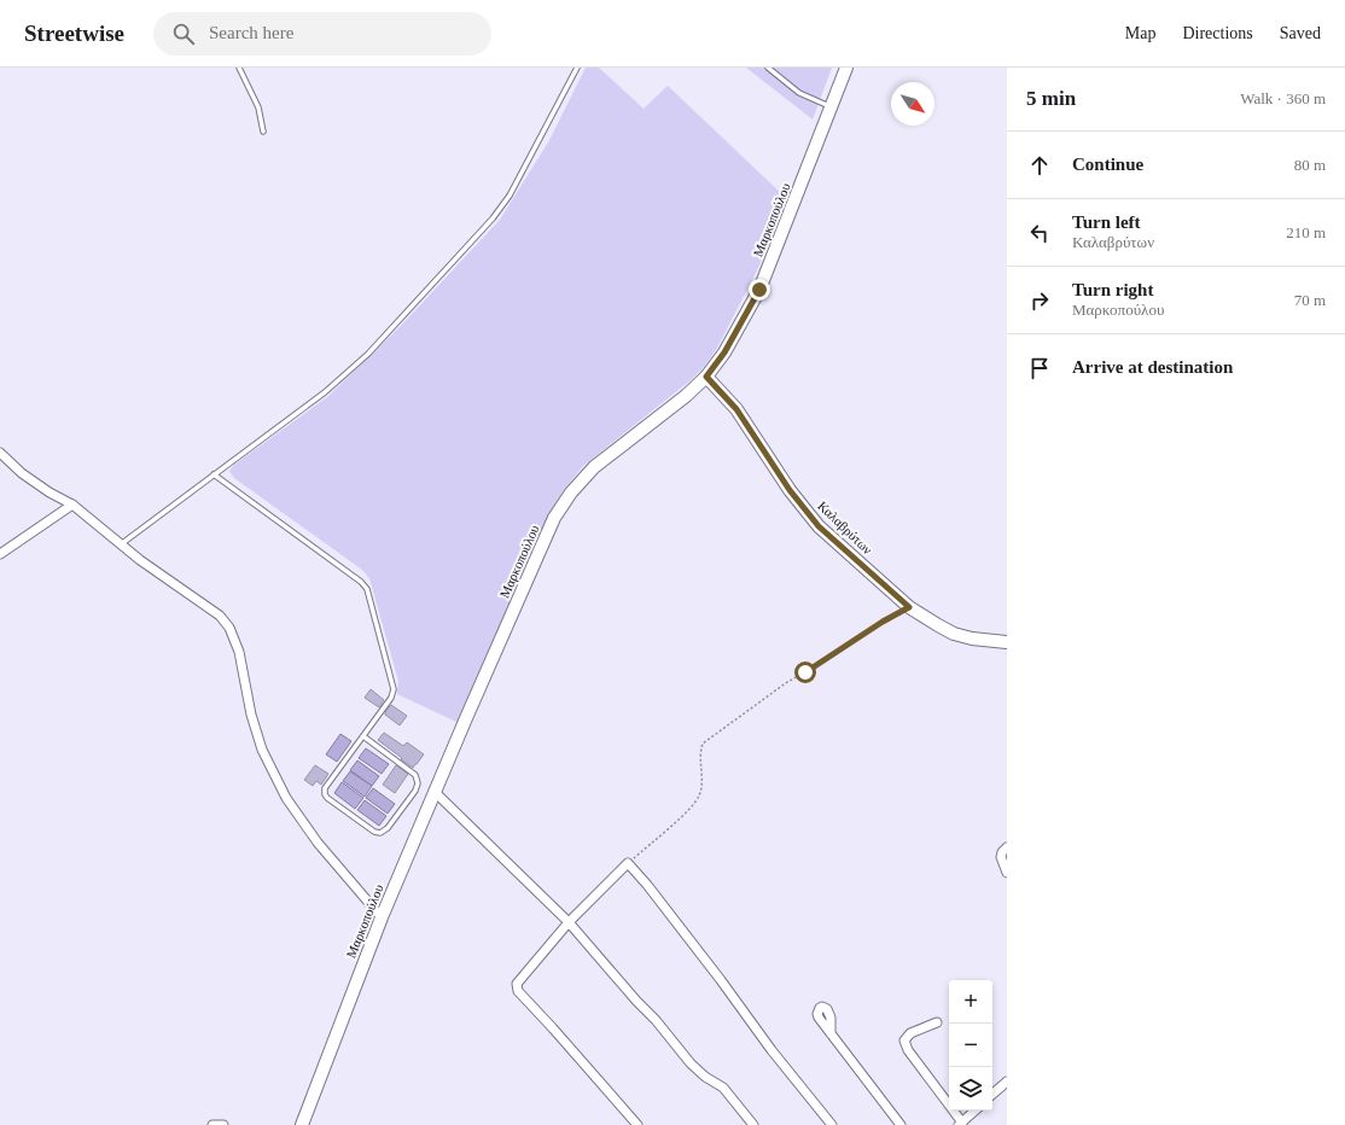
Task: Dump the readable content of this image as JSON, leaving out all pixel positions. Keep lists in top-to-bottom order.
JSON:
{
  "streets": {
    "street": ["Μαρκοπούλου", "Καλαβρύτων"]
  },
  "crossings": [
    ["Μαρκοπούλου", "Καλαβρύτων"]
  ],
  "north": "bottom right",
  "page": {
    "header": "Streetwise",
    "search": "Search here",
    "nav": ["Map", "Directions", "Saved"],
    "heading": ["5 min", "Walk · 360 m"],
    "list": [
      ["Continue", "80 m"],
      ["Turn left", "Καλαβρύτων", "210 m"],
      ["Turn right", "Μαρκοπούλου", "70 m"],
      "Arrive at destination"
    ],
    "map_buttons": ["+", "−"]
  }
}
